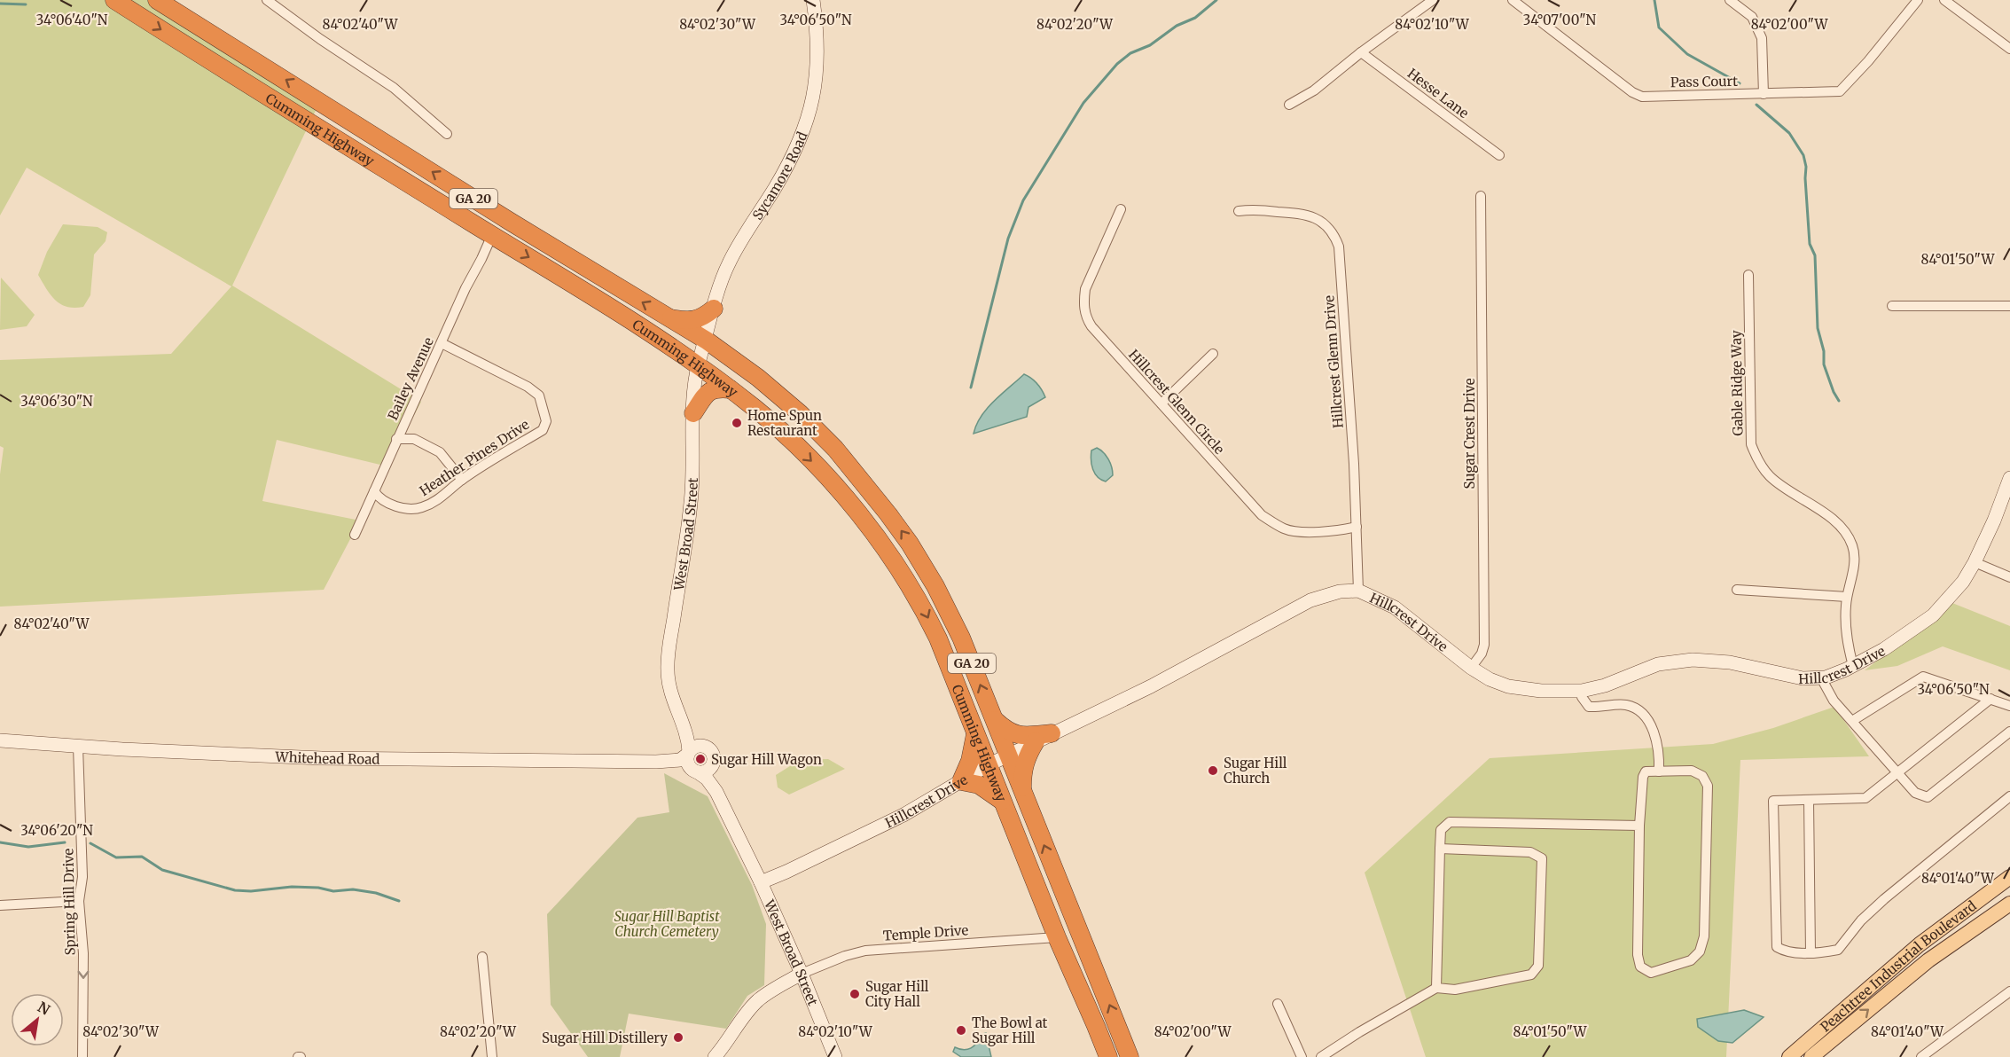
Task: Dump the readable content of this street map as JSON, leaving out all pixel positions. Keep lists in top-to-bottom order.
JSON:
{
  "streets": {
    "highway": ["Cumming Highway", "GA 20"],
    "main road": ["Peachtree Industrial Boulevard"],
    "street": [
      "Pass Court",
      "Hesse Lane",
      "Sycamore Road",
      "Hillcrest Glenn Drive",
      "Bailey Avenue",
      "Gable Ridge Way",
      "Hillcrest Glenn Circle",
      "Sugar Crest Drive",
      "Heather Pines Drive",
      "West Broad Street",
      "Hillcrest Drive",
      "Whitehead Road",
      "Spring Hill Drive",
      "Temple Drive"
    ]
  },
  "crossings": [
    ["Cumming Highway", "Sycamore Road"],
    ["Cumming Highway", "Bailey Avenue"],
    ["Cumming Highway", "West Broad Street"],
    ["Cumming Highway", "Hillcrest Drive"],
    ["Cumming Highway", "Temple Drive"],
    ["Sycamore Road", "West Broad Street"],
    ["Hillcrest Glenn Drive", "Hillcrest Glenn Circle"],
    ["Hillcrest Glenn Drive", "Hillcrest Drive"],
    ["Bailey Avenue", "Heather Pines Drive"],
    ["Gable Ridge Way", "Hillcrest Drive"],
    ["Sugar Crest Drive", "Hillcrest Drive"],
    ["West Broad Street", "Hillcrest Drive"],
    ["West Broad Street", "Whitehead Road"],
    ["West Broad Street", "Temple Drive"],
    ["Whitehead Road", "Spring Hill Drive"]
  ],
  "one_way": ["Spring Hill Drive"],
  "parks": ["Sugar Hill Baptist Church Cemetery"],
  "places": [
    "Home Spun Restaurant",
    "Sugar Hill Wagon",
    "Sugar Hill Church",
    "Sugar Hill City Hall",
    "The Bowl at Sugar Hill",
    "Sugar Hill Distillery"
  ],
  "north": "top right",
  "coordinates": [
    "34°06'40\"N",
    "34°06'50\"N",
    "34°07'00\"N",
    "84°02'40\"W",
    "84°02'30\"W",
    "84°02'20\"W",
    "84°02'10\"W",
    "84°02'00\"W",
    "84°01'50\"W",
    "34°06'30\"N",
    "34°06'20\"N",
    "84°01'40\"W"
  ]
}
